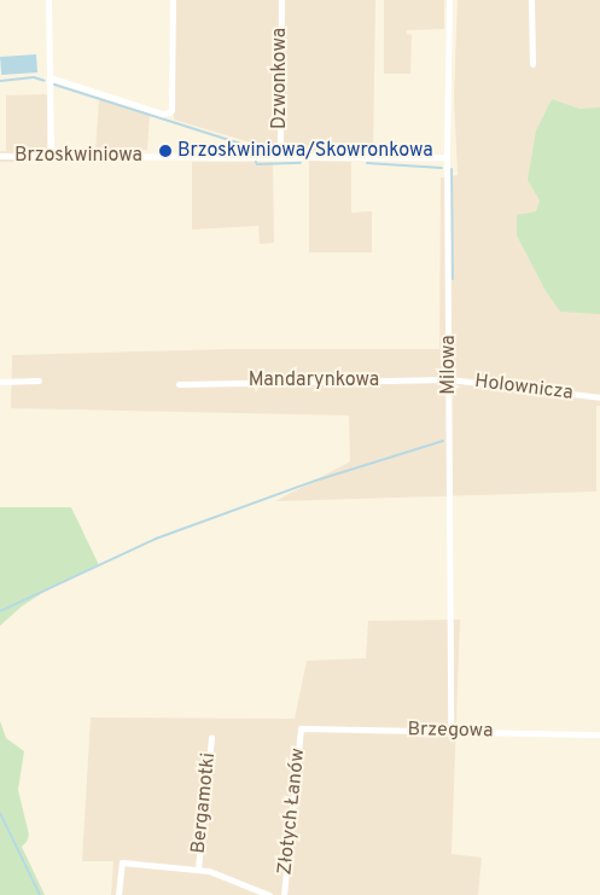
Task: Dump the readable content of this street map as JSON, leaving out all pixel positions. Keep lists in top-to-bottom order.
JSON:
{
  "streets": {
    "street": [
      "Dzwonkowa",
      "Brzoskwiniowa",
      "Milowa",
      "Mandarynkowa",
      "Holownicza",
      "Brzegowa",
      "Bergamotki",
      "Złotych Łanów"
    ]
  },
  "crossings": [
    ["Dzwonkowa", "Brzoskwiniowa"],
    ["Brzoskwiniowa", "Milowa"],
    ["Milowa", "Mandarynkowa"],
    ["Milowa", "Holownicza"],
    ["Milowa", "Brzegowa"],
    ["Mandarynkowa", "Holownicza"],
    ["Brzegowa", "Złotych Łanów"]
  ],
  "places": ["Brzoskwiniowa/Skowronkowa"]
}
